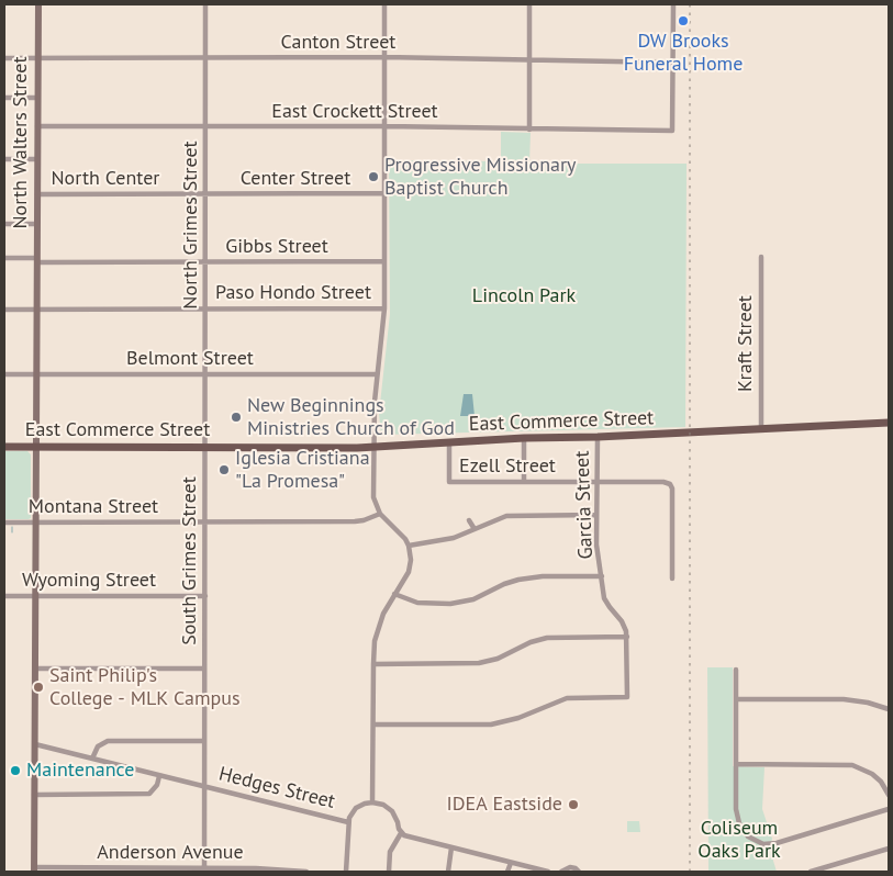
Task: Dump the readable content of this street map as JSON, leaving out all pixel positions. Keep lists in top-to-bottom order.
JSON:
{
  "streets": {
    "main road": ["North Walters Street", "East Commerce Street"],
    "street": [
      "Canton Street",
      "East Crockett Street",
      "North Center",
      "Center Street",
      "North Grimes Street",
      "Gibbs Street",
      "Paso Hondo Street",
      "Kraft Street",
      "Belmont Street",
      "Ezell Street",
      "Garcia Street",
      "Montana Street",
      "South Grimes Street",
      "Wyoming Street",
      "Hedges Street",
      "Anderson Avenue"
    ]
  },
  "crossings": [
    ["Canton Street", "East Crockett Street"],
    ["Canton Street", "North Walters Street"],
    ["Canton Street", "North Grimes Street"],
    ["East Crockett Street", "North Walters Street"],
    ["East Crockett Street", "North Grimes Street"],
    ["North Walters Street", "North Center"],
    ["North Walters Street", "Gibbs Street"],
    ["North Walters Street", "Paso Hondo Street"],
    ["North Walters Street", "Belmont Street"],
    ["North Walters Street", "East Commerce Street"],
    ["North Walters Street", "Montana Street"],
    ["North Walters Street", "Wyoming Street"],
    ["North Walters Street", "Hedges Street"],
    ["North Walters Street", "Anderson Avenue"],
    ["North Center", "Center Street"],
    ["North Center", "North Grimes Street"],
    ["Center Street", "North Grimes Street"],
    ["North Grimes Street", "Gibbs Street"],
    ["North Grimes Street", "Paso Hondo Street"],
    ["North Grimes Street", "Belmont Street"],
    ["North Grimes Street", "East Commerce Street"],
    ["North Grimes Street", "South Grimes Street"],
    ["Kraft Street", "East Commerce Street"],
    ["East Commerce Street", "Ezell Street"],
    ["East Commerce Street", "Garcia Street"],
    ["East Commerce Street", "South Grimes Street"],
    ["Ezell Street", "Garcia Street"],
    ["Montana Street", "South Grimes Street"],
    ["South Grimes Street", "Wyoming Street"],
    ["South Grimes Street", "Hedges Street"],
    ["South Grimes Street", "Anderson Avenue"]
  ],
  "parks": ["Lincoln Park", "Coliseum Oaks Park"],
  "places": [
    "DW Brooks Funeral Home",
    "Progressive Missionary Baptist Church",
    "New Beginnings Ministries Church of God",
    "Iglesia Cristiana \"La Promesa\"",
    "Saint Philip's College - MLK Campus",
    "Maintenance",
    "IDEA Eastside"
  ]
}
